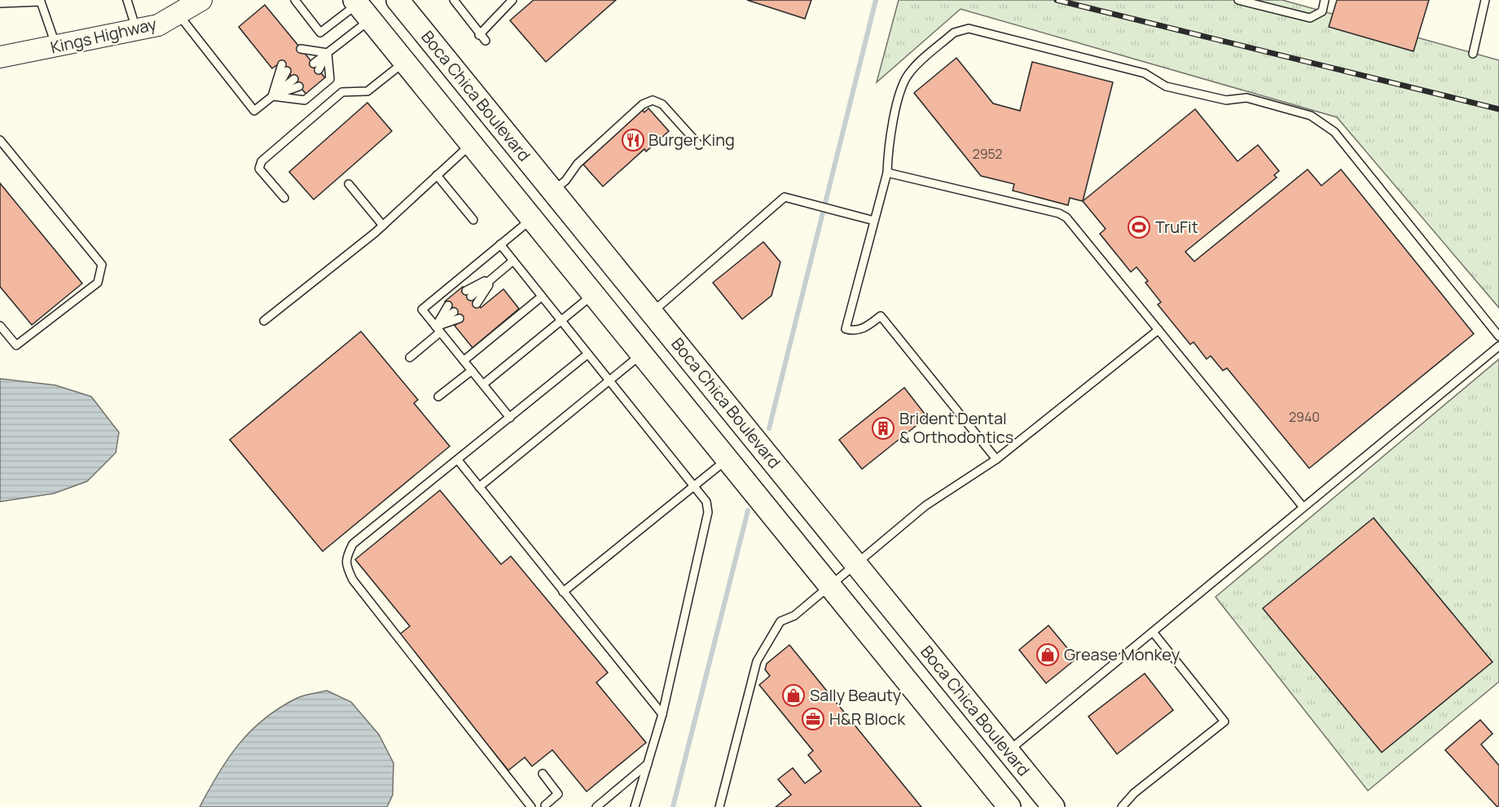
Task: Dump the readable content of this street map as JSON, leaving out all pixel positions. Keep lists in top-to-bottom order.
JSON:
{
  "streets": {
    "main road": ["Boca Chica Boulevard"],
    "street": ["Kings Highway"]
  },
  "places": {
    "restaurant": ["Burger King"],
    "sports": ["TruFit"],
    "building": ["Brident Dental & Orthodontics"],
    "shop": ["Grease Monkey", "Sally Beauty"],
    "office": ["H&R Block"]
  },
  "house_numbers": ["2952", "2940"]
}
